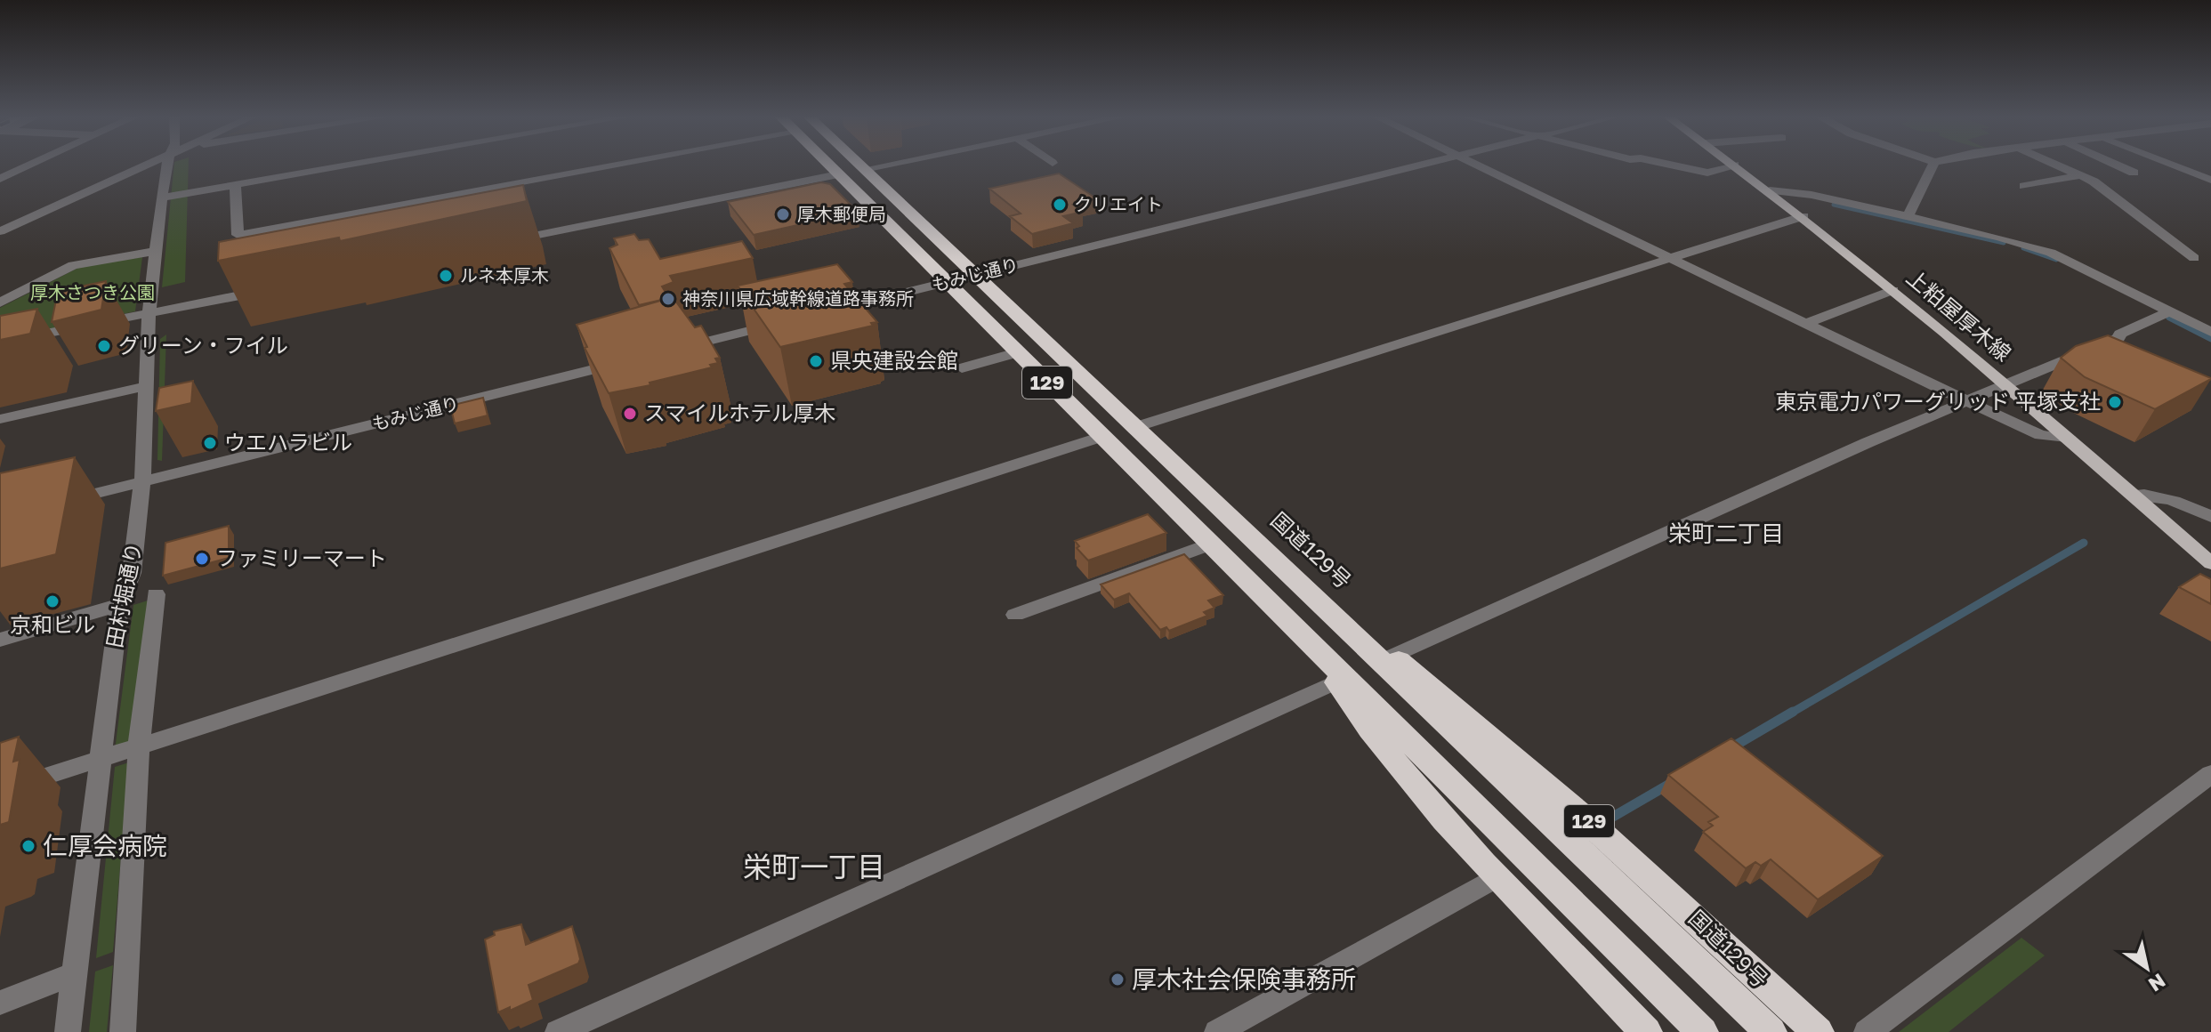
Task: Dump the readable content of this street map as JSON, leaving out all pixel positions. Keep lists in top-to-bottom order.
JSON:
{
  "streets": {
    "highway": ["129", "国道129号"],
    "main road": ["上粕屋厚木線"],
    "street": ["もみじ通り", "田村堀通り"]
  },
  "crossings": [
    ["もみじ通り", "129"],
    ["もみじ通り", "国道129号"],
    ["もみじ通り", "田村堀通り"],
    ["129", "国道129号"]
  ],
  "districts": ["栄町二丁目", "栄町一丁目"],
  "parks": ["厚木さつき公園"],
  "places": [
    "クリエイト",
    "厚木郵便局",
    "ルネ本厚木",
    "神奈川県広域幹線道路事務所",
    "グリーン・フイル",
    "県央建設会館",
    "東京電力パワーグリッド 平塚支社",
    "スマイルホテル厚木",
    "ウエハラビル",
    "ファミリーマート",
    "京和ビル",
    "仁厚会病院",
    "厚木社会保険事務所"
  ],
  "north": "bottom right"
}
